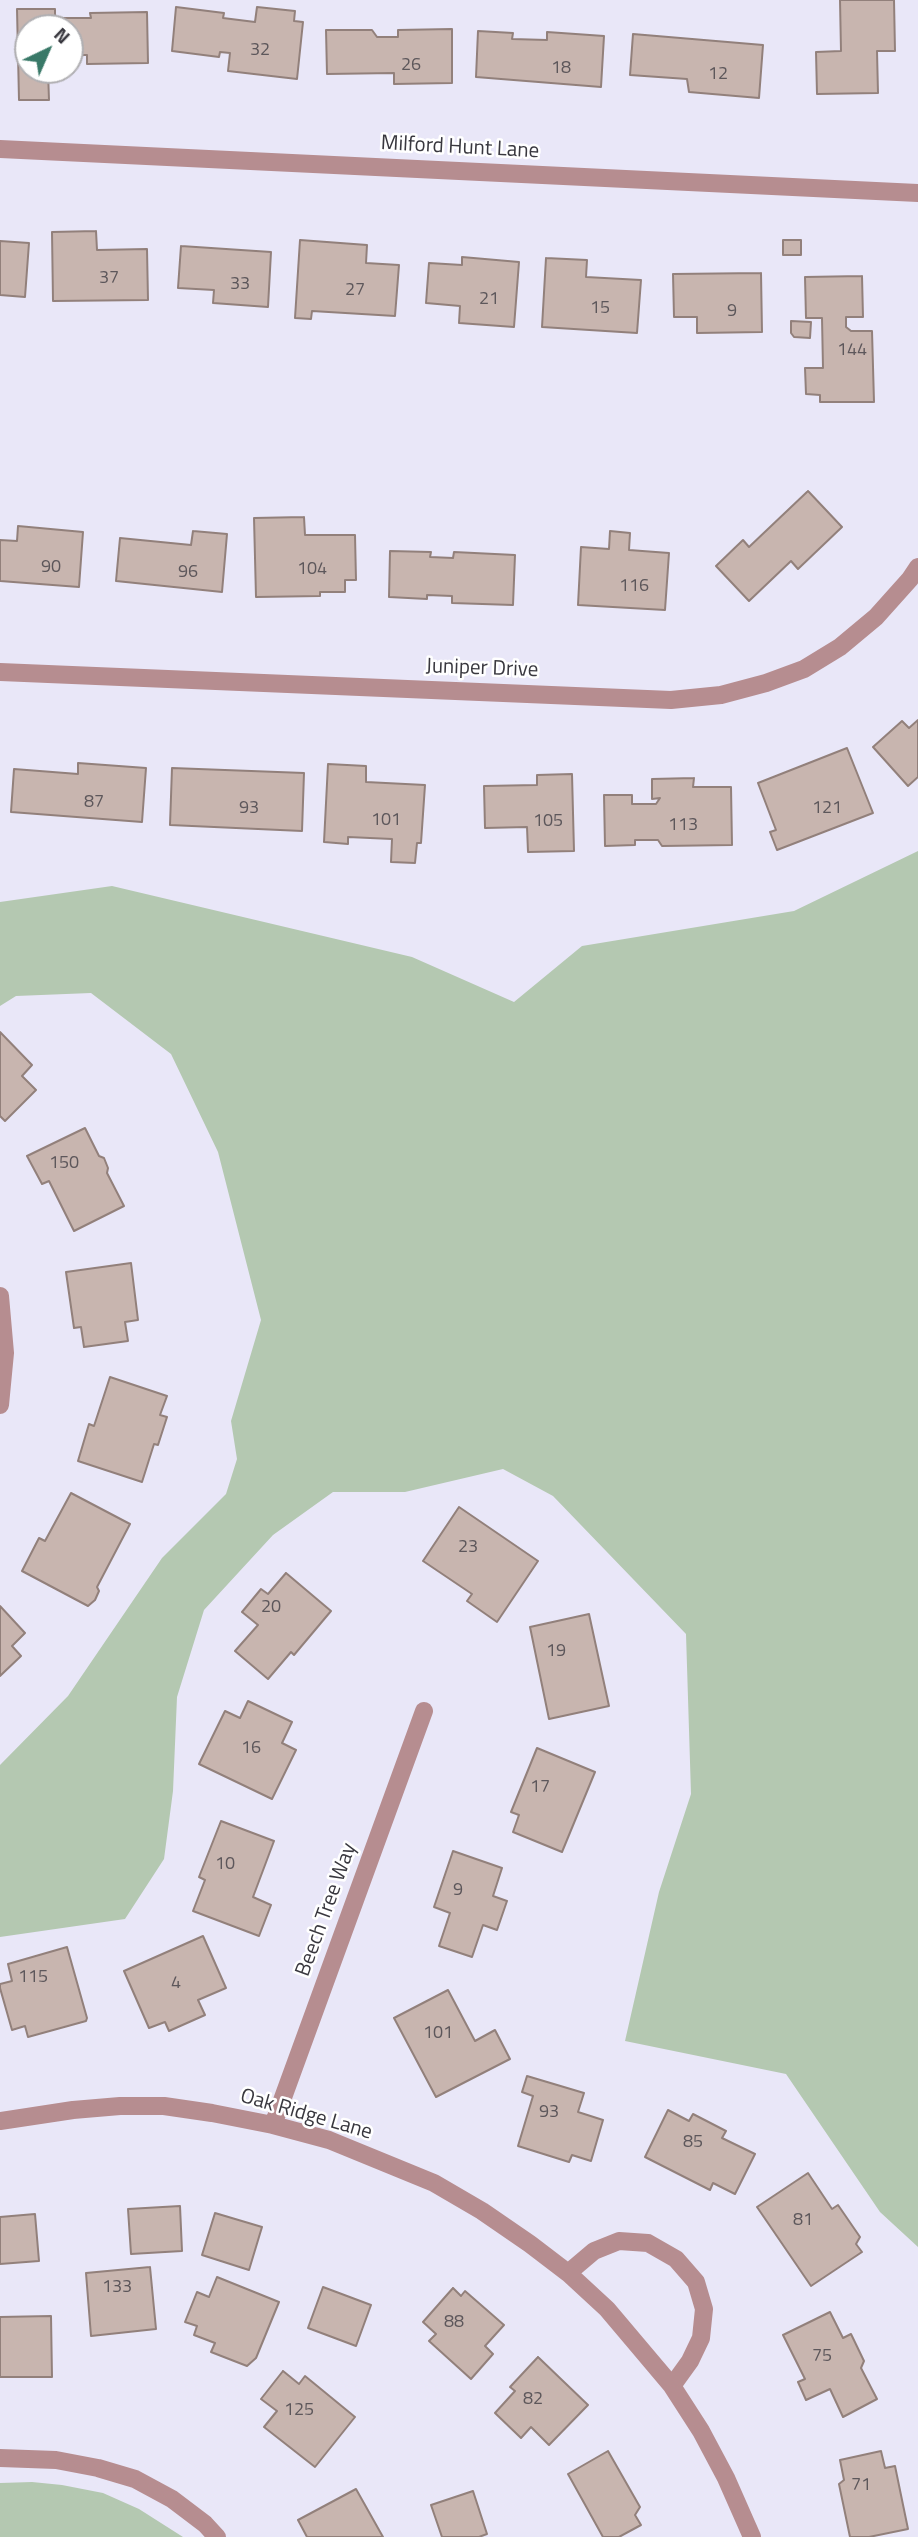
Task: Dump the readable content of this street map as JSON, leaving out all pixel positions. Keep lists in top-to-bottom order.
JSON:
{
  "streets": {
    "street": [
      "Milford Hunt Lane",
      "Juniper Drive",
      "Beech Tree Way",
      "Oak Ridge Lane"
    ]
  },
  "crossings": [
    ["Beech Tree Way", "Oak Ridge Lane"]
  ],
  "house_numbers": [
    "32",
    "26",
    "18",
    "12",
    "37",
    "33",
    "27",
    "21",
    "15",
    "9",
    "144",
    "90",
    "104",
    "96",
    "116",
    "87",
    "93",
    "121",
    "101",
    "105",
    "113",
    "150",
    "23",
    "20",
    "19",
    "16",
    "17",
    "10",
    "9",
    "115",
    "4",
    "101",
    "93",
    "85",
    "81",
    "133",
    "88",
    "75",
    "82",
    "125",
    "71"
  ],
  "north": "top right"
}
